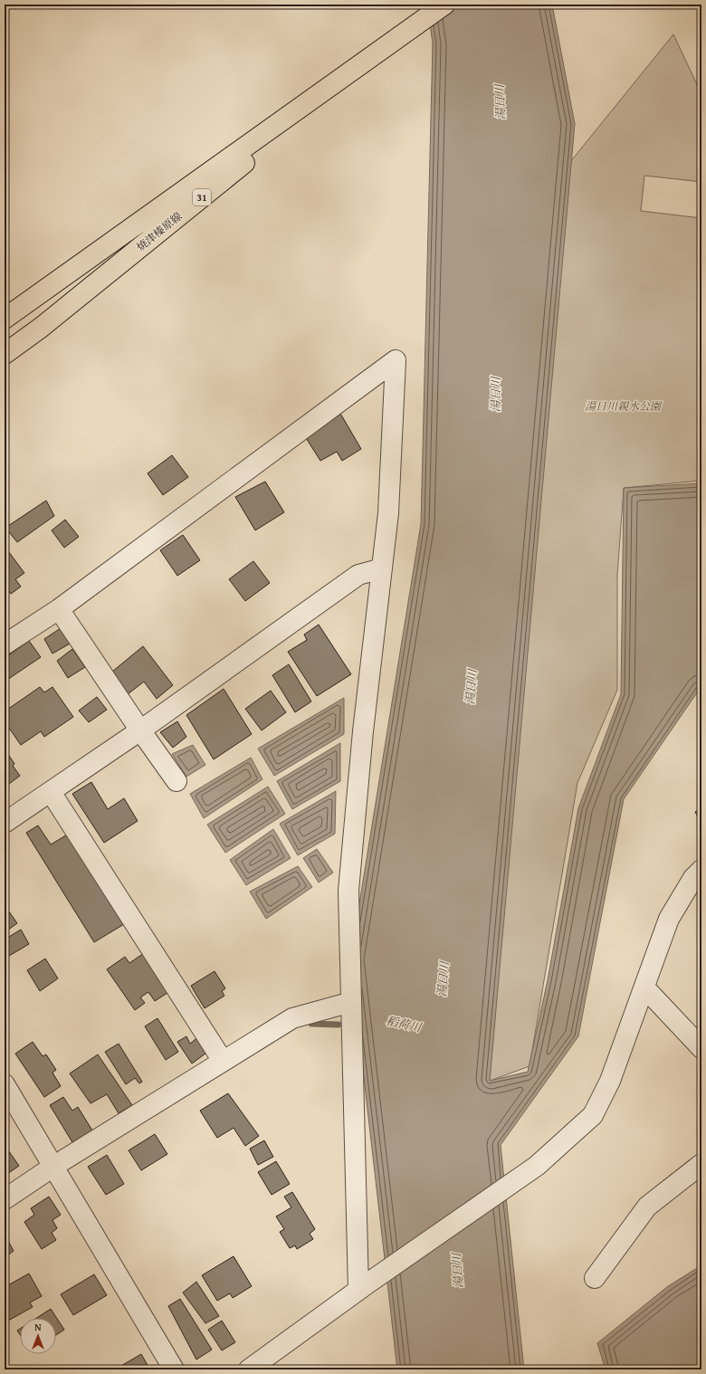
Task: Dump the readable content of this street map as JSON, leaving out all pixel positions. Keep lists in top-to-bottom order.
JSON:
{
  "streets": {
    "main road": ["31", "焼津榛原線"]
  },
  "water": ["湯日川", "稻荷川"],
  "parks": ["湯日川親水公園"],
  "north": "top"
}
